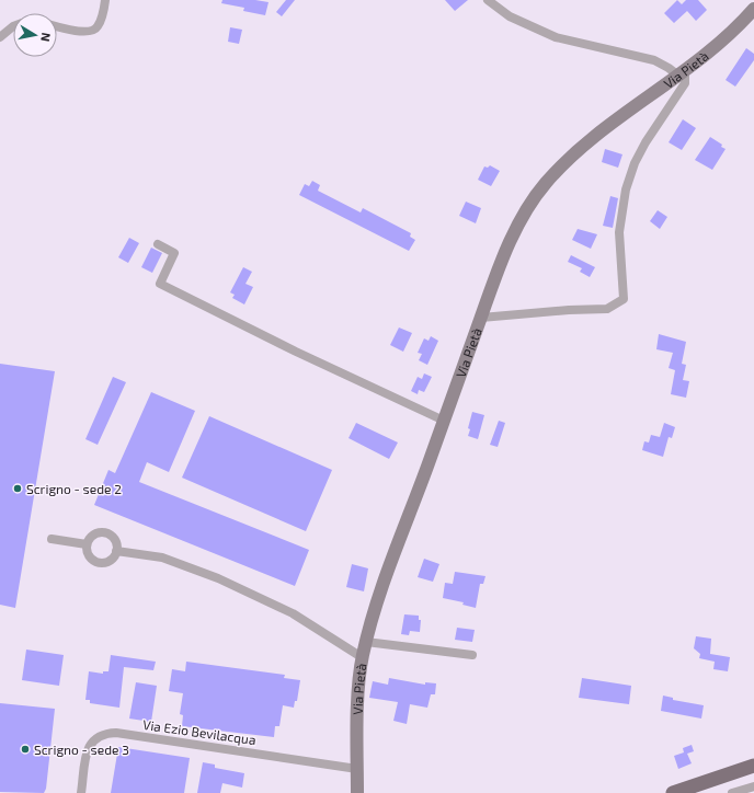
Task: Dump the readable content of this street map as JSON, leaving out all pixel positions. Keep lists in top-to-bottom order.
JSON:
{
  "streets": {
    "street": ["Via Pietà", "Via Ezio Bevilacqua"]
  },
  "crossings": [
    ["Via Pietà", "Via Ezio Bevilacqua"]
  ],
  "places": ["Scrigno - sede 2", "Scrigno - sede 3"],
  "north": "right"
}
